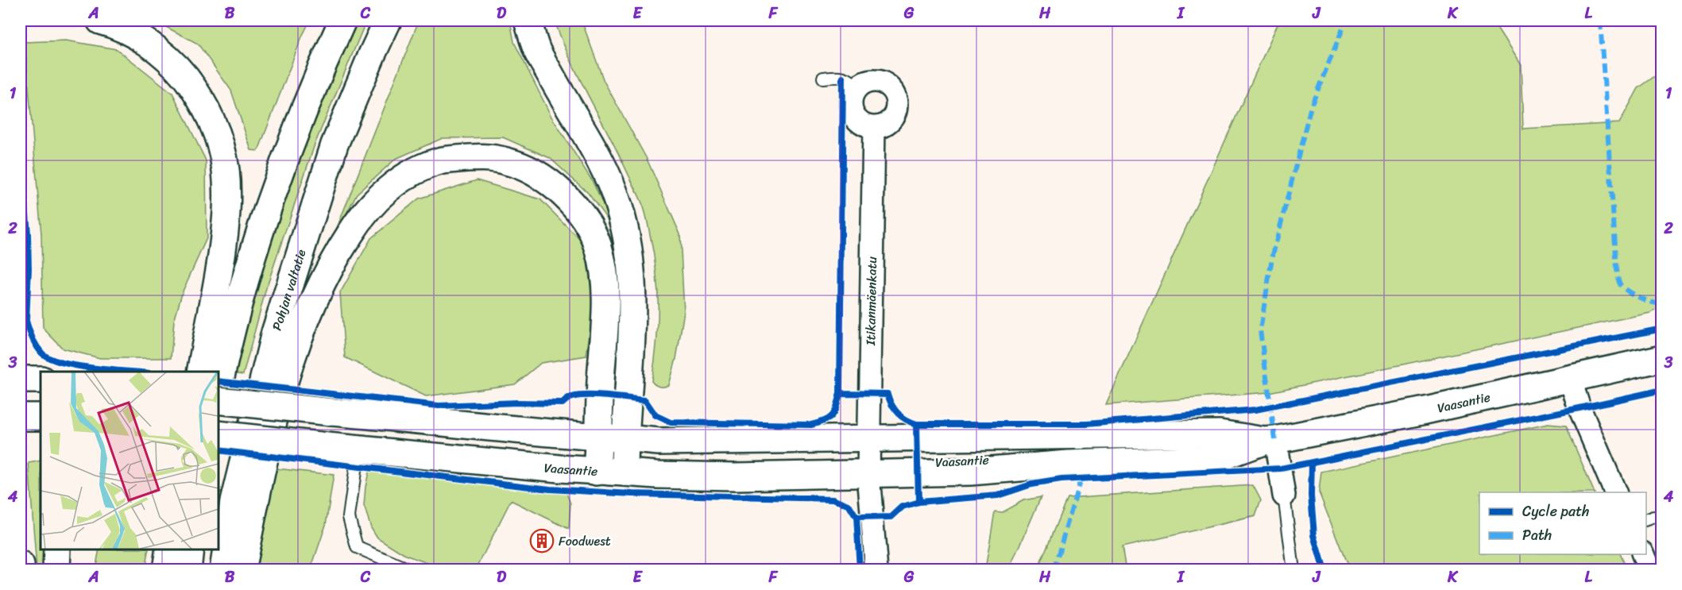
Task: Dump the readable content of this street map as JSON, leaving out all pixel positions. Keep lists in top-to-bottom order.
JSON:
{
  "streets": {
    "main road": ["Pohjan valtatie", "Vaasantie"],
    "street": ["Itikanmäenkatu"]
  },
  "crossings": [
    ["Itikanmäenkatu", "Vaasantie"]
  ],
  "places": {
    "building": ["Foodwest"]
  },
  "legend": ["Cycle path", "Path"],
  "grid": {
    "columns": [
      "A",
      "B",
      "C",
      "D",
      "E",
      "F",
      "G",
      "H",
      "I",
      "J",
      "K",
      "L"
    ],
    "rows": [
      "1",
      "2",
      "3",
      "4"
    ]
  }
}
